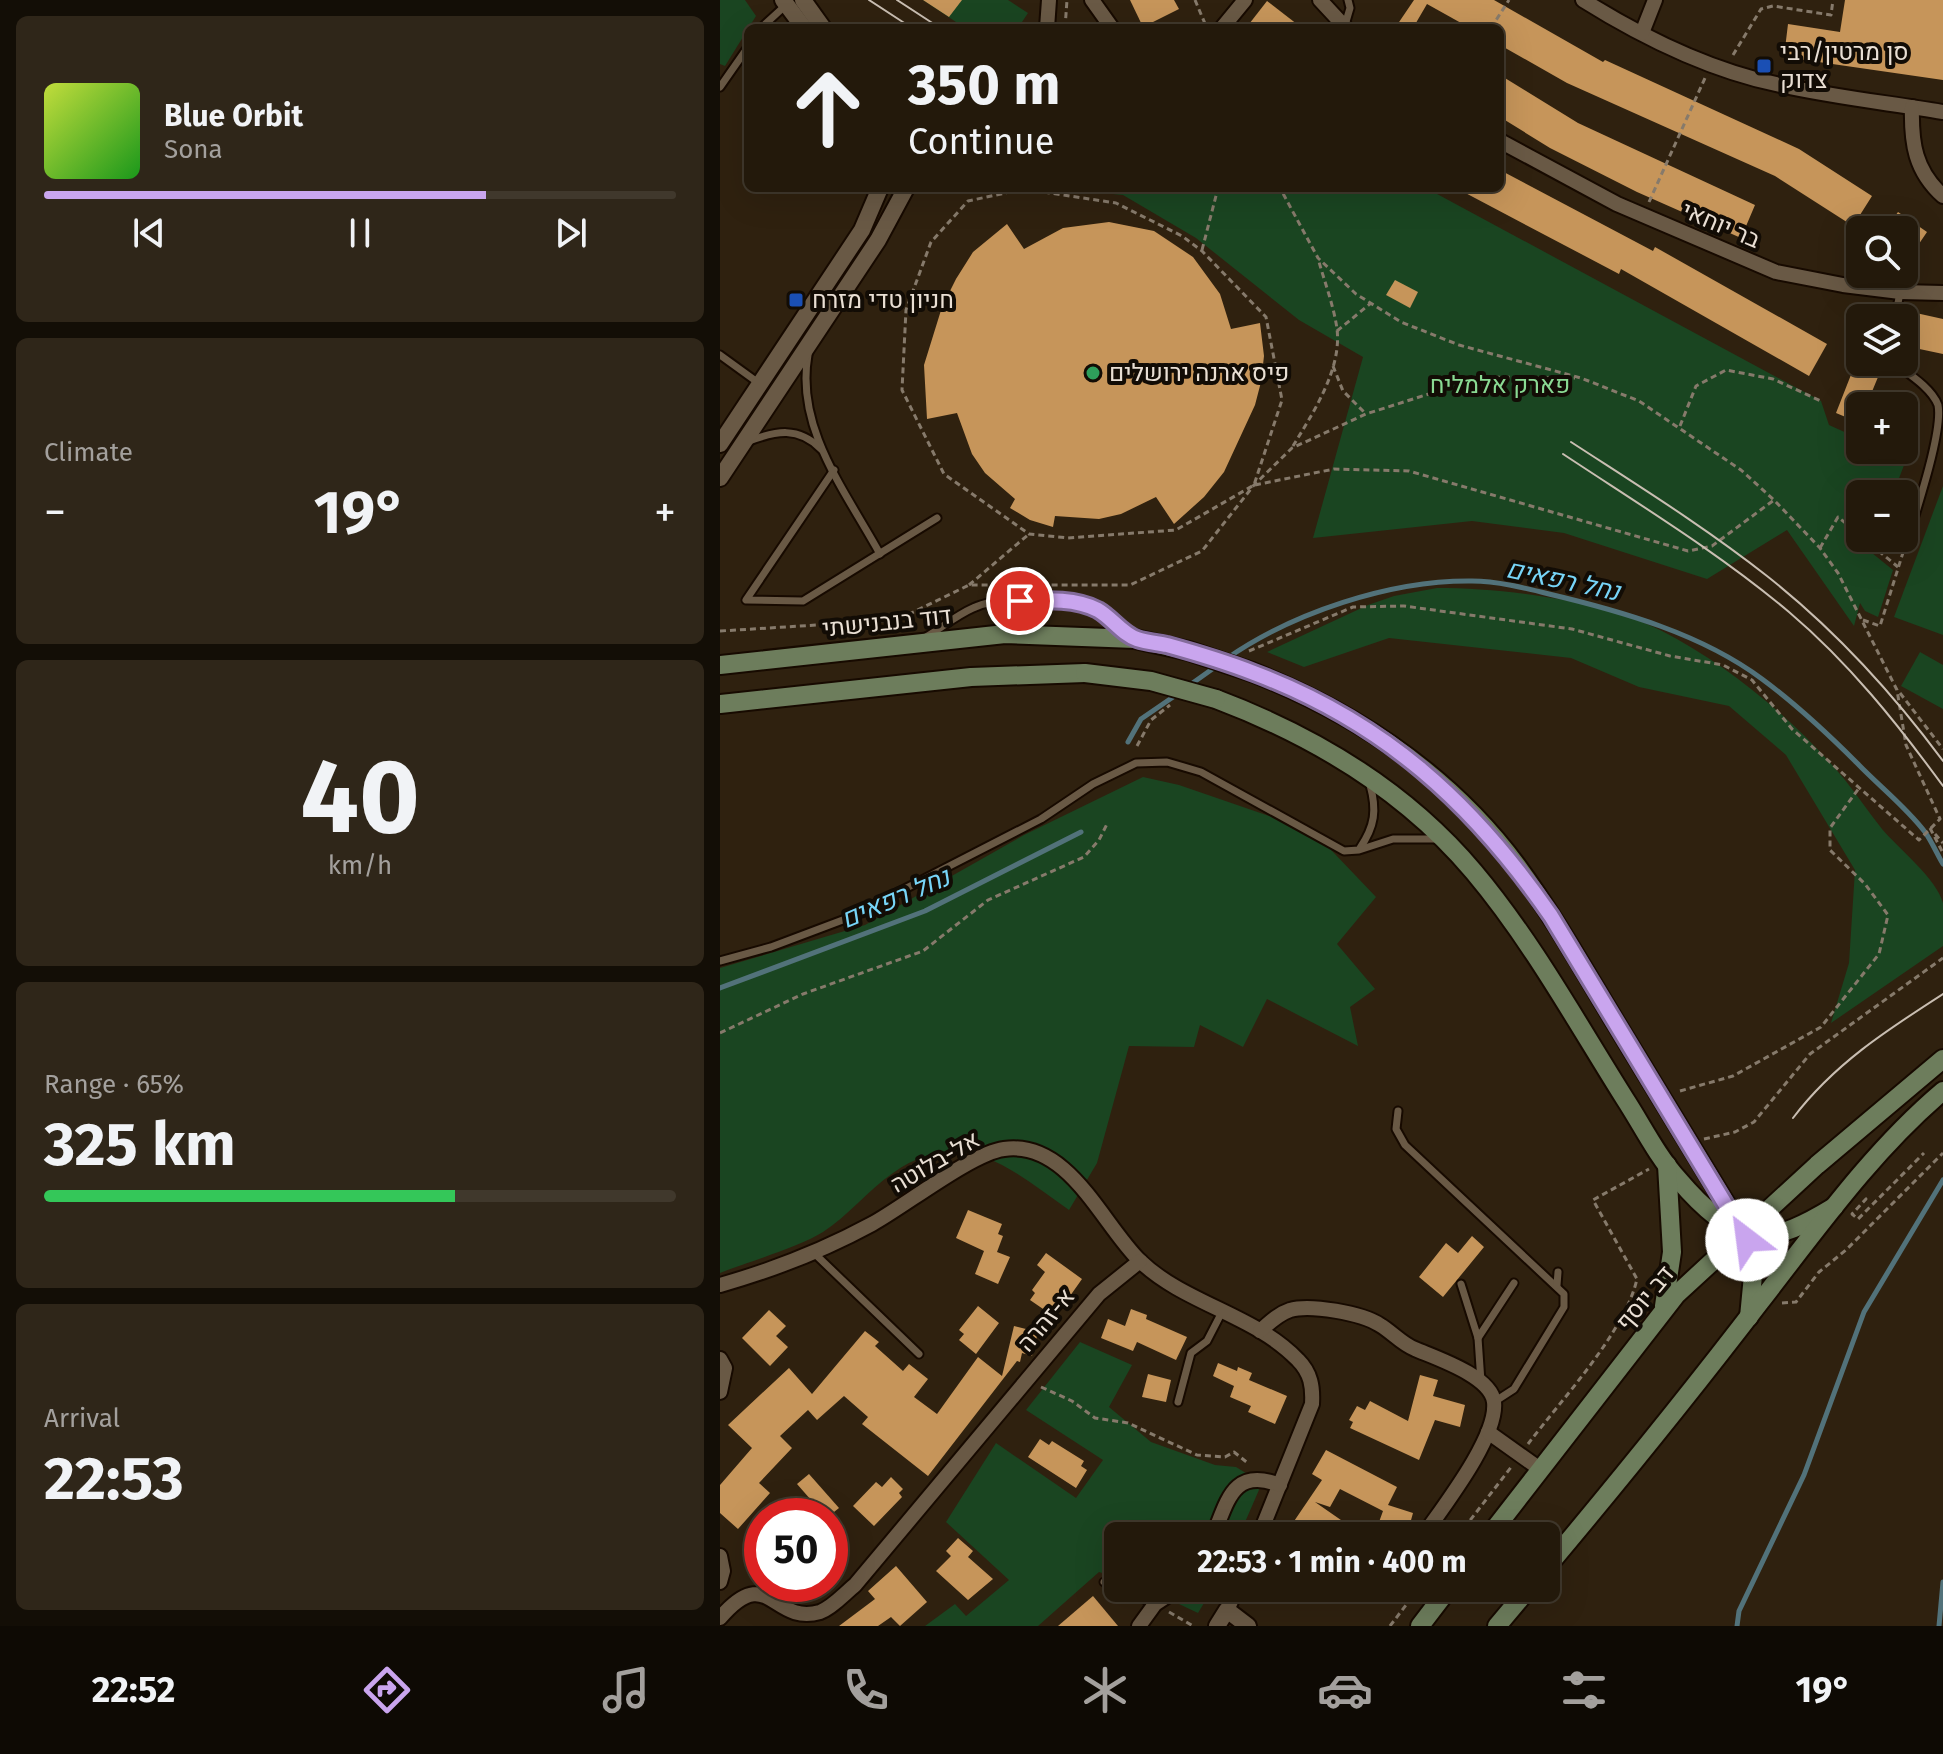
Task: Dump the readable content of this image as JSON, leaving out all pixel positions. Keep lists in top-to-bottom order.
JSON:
{
  "streets": {
    "main road": ["דוד בנבנישתי", "דב יוסף"],
    "street": ["בר יוחאי", "אל-בלוטה", "א-זהרה"]
  },
  "crossings": [
    ["דוד בנבנישתי", "דב יוסף"],
    ["אל-בלוטה", "א-זהרה"]
  ],
  "water": ["נחל רפאים"],
  "parks": ["פארק אלמליח"],
  "places": {
    "transit": ["סן מרטין/רבי צדוק", "חניון טדי מזרח"],
    "other": ["פיס ארנה ירושלים"]
  },
  "page": {
    "turn": ["350 m", "Continue"],
    "song": ["Blue Orbit", "Sona"],
    "map_buttons": ["+", "−"],
    "tile": [
      "Climate",
      ["40", "km/h"],
      ["Range · 65%", "325 km"],
      ["Arrival", "22:53"]
    ],
    "heat": ["−", "19°", "+"],
    "limit": "50",
    "trip": "22:53 · 1 min · 400 m",
    "tabs": ["22:52", "19°"]
  }
}
